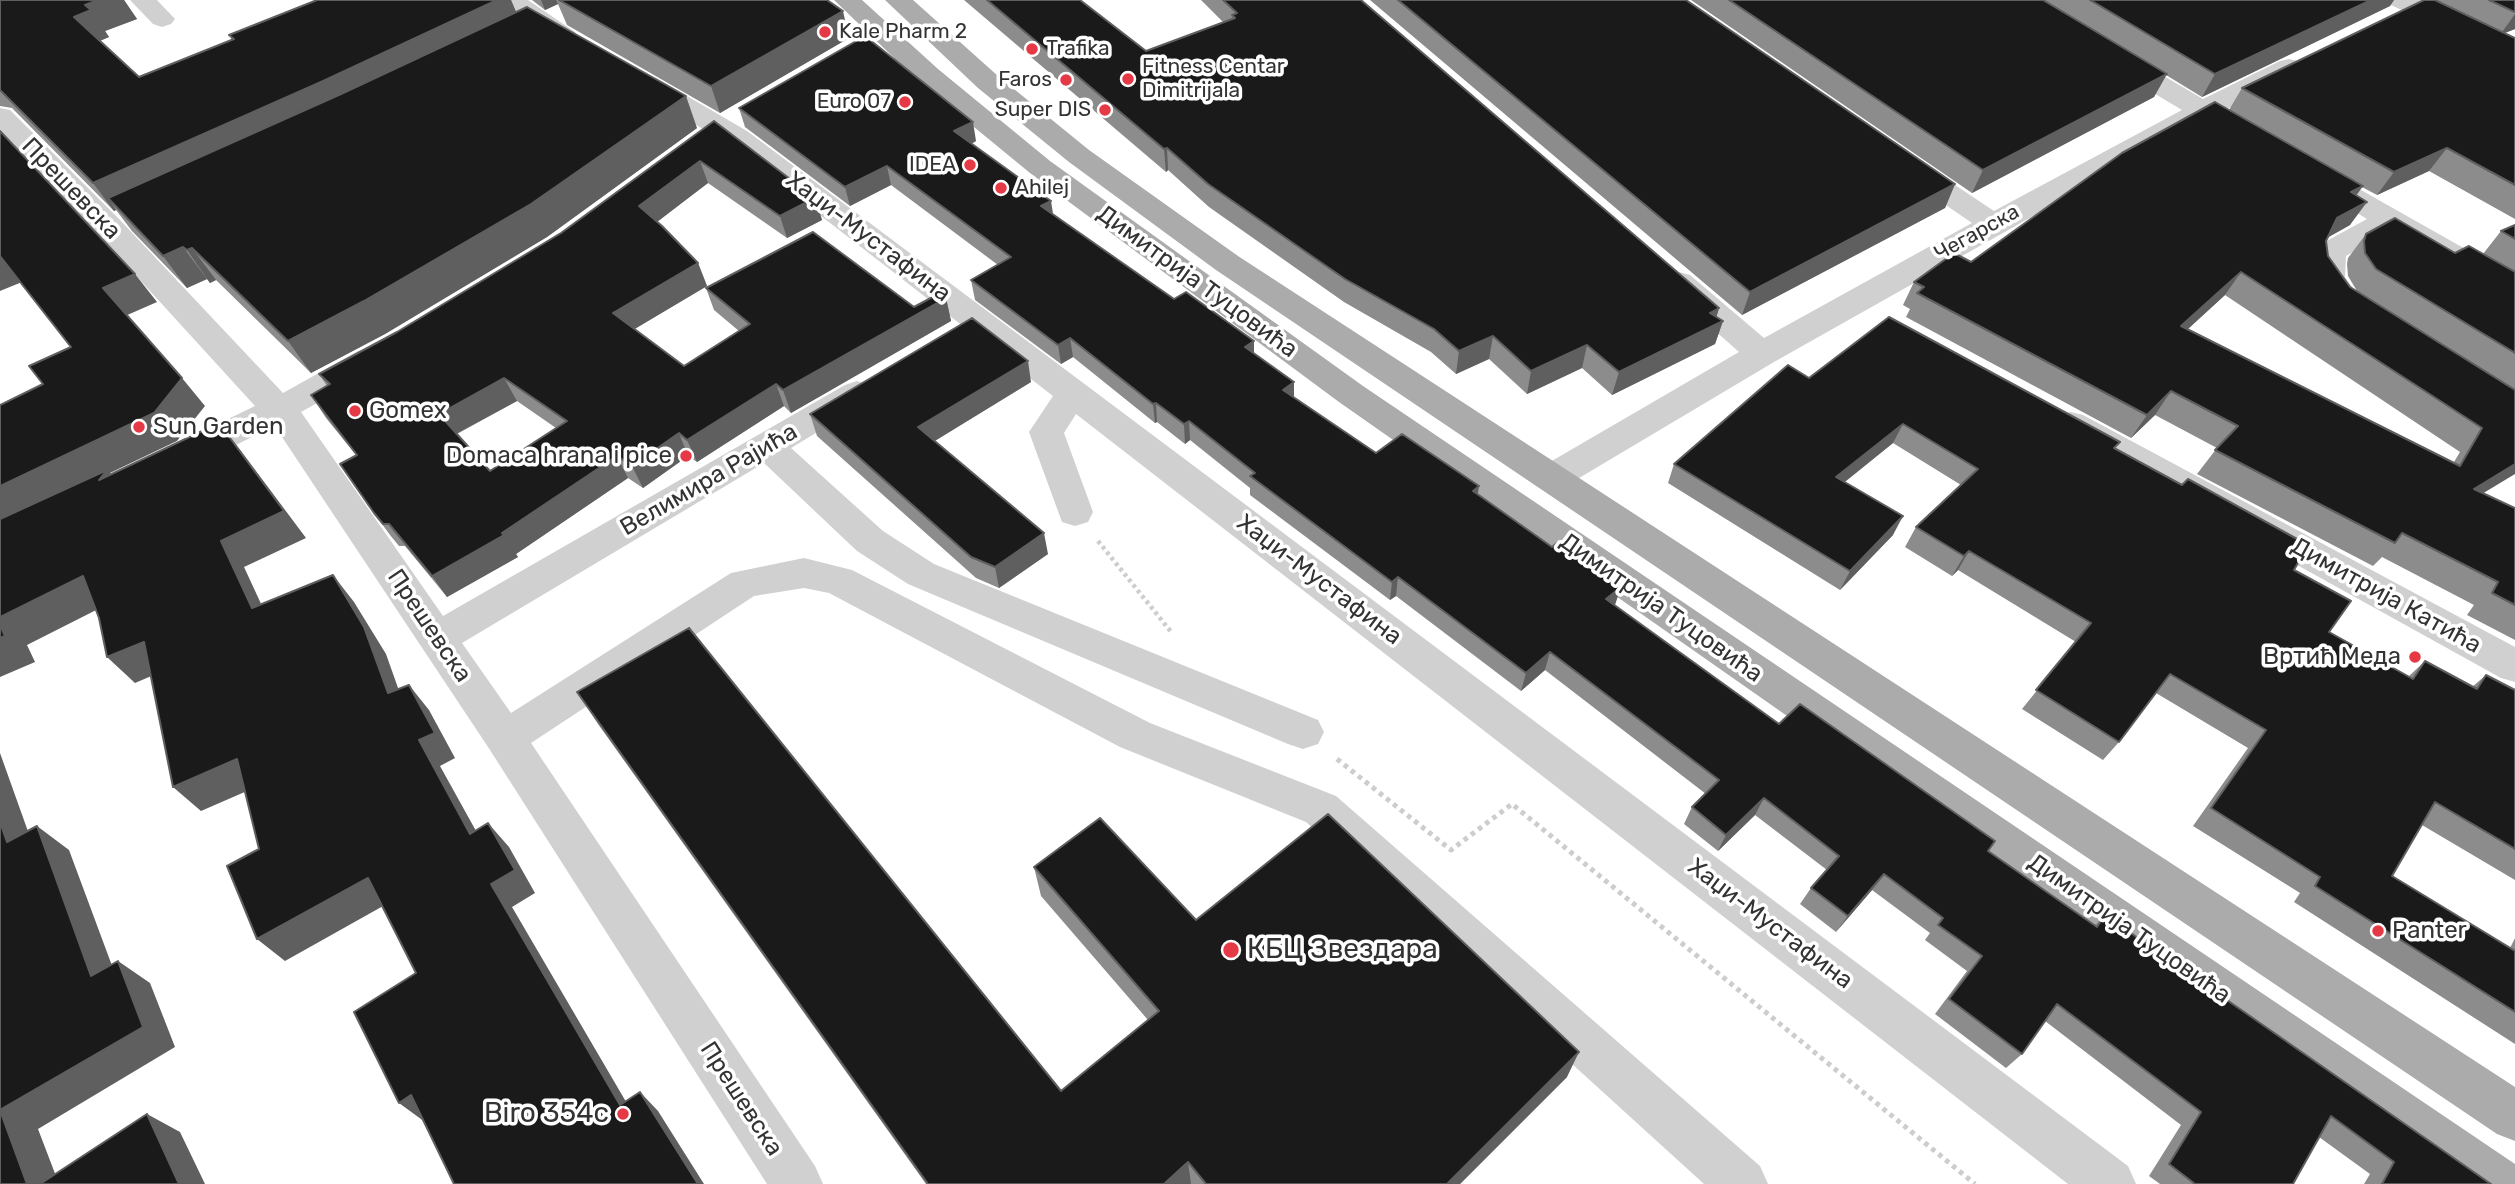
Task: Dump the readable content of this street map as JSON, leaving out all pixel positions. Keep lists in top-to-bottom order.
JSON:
{
  "streets": {
    "main road": ["Димитрија Туцовића"],
    "street": [
      "Прешевска",
      "Чегарска",
      "Хаџи-Мустафина",
      "Велимира Рајића",
      "Димитрија Катића"
    ]
  },
  "crossings": [
    ["Прешевска", "Велимира Рајића"],
    ["Чегарска", "Димитрија Туцовића"]
  ],
  "places": [
    "Kale Pharm 2",
    "Trafika",
    "Fitness Centar Dimitrijala",
    "Faros",
    "Euro 07",
    "Super DIS",
    "IDEA",
    "Ahilej",
    "Gomex",
    "Sun Garden",
    "Domaca hrana i pice",
    "Вртић Меда",
    "Panter",
    "КБЦ Звездара",
    "Biro 354c"
  ]
}
